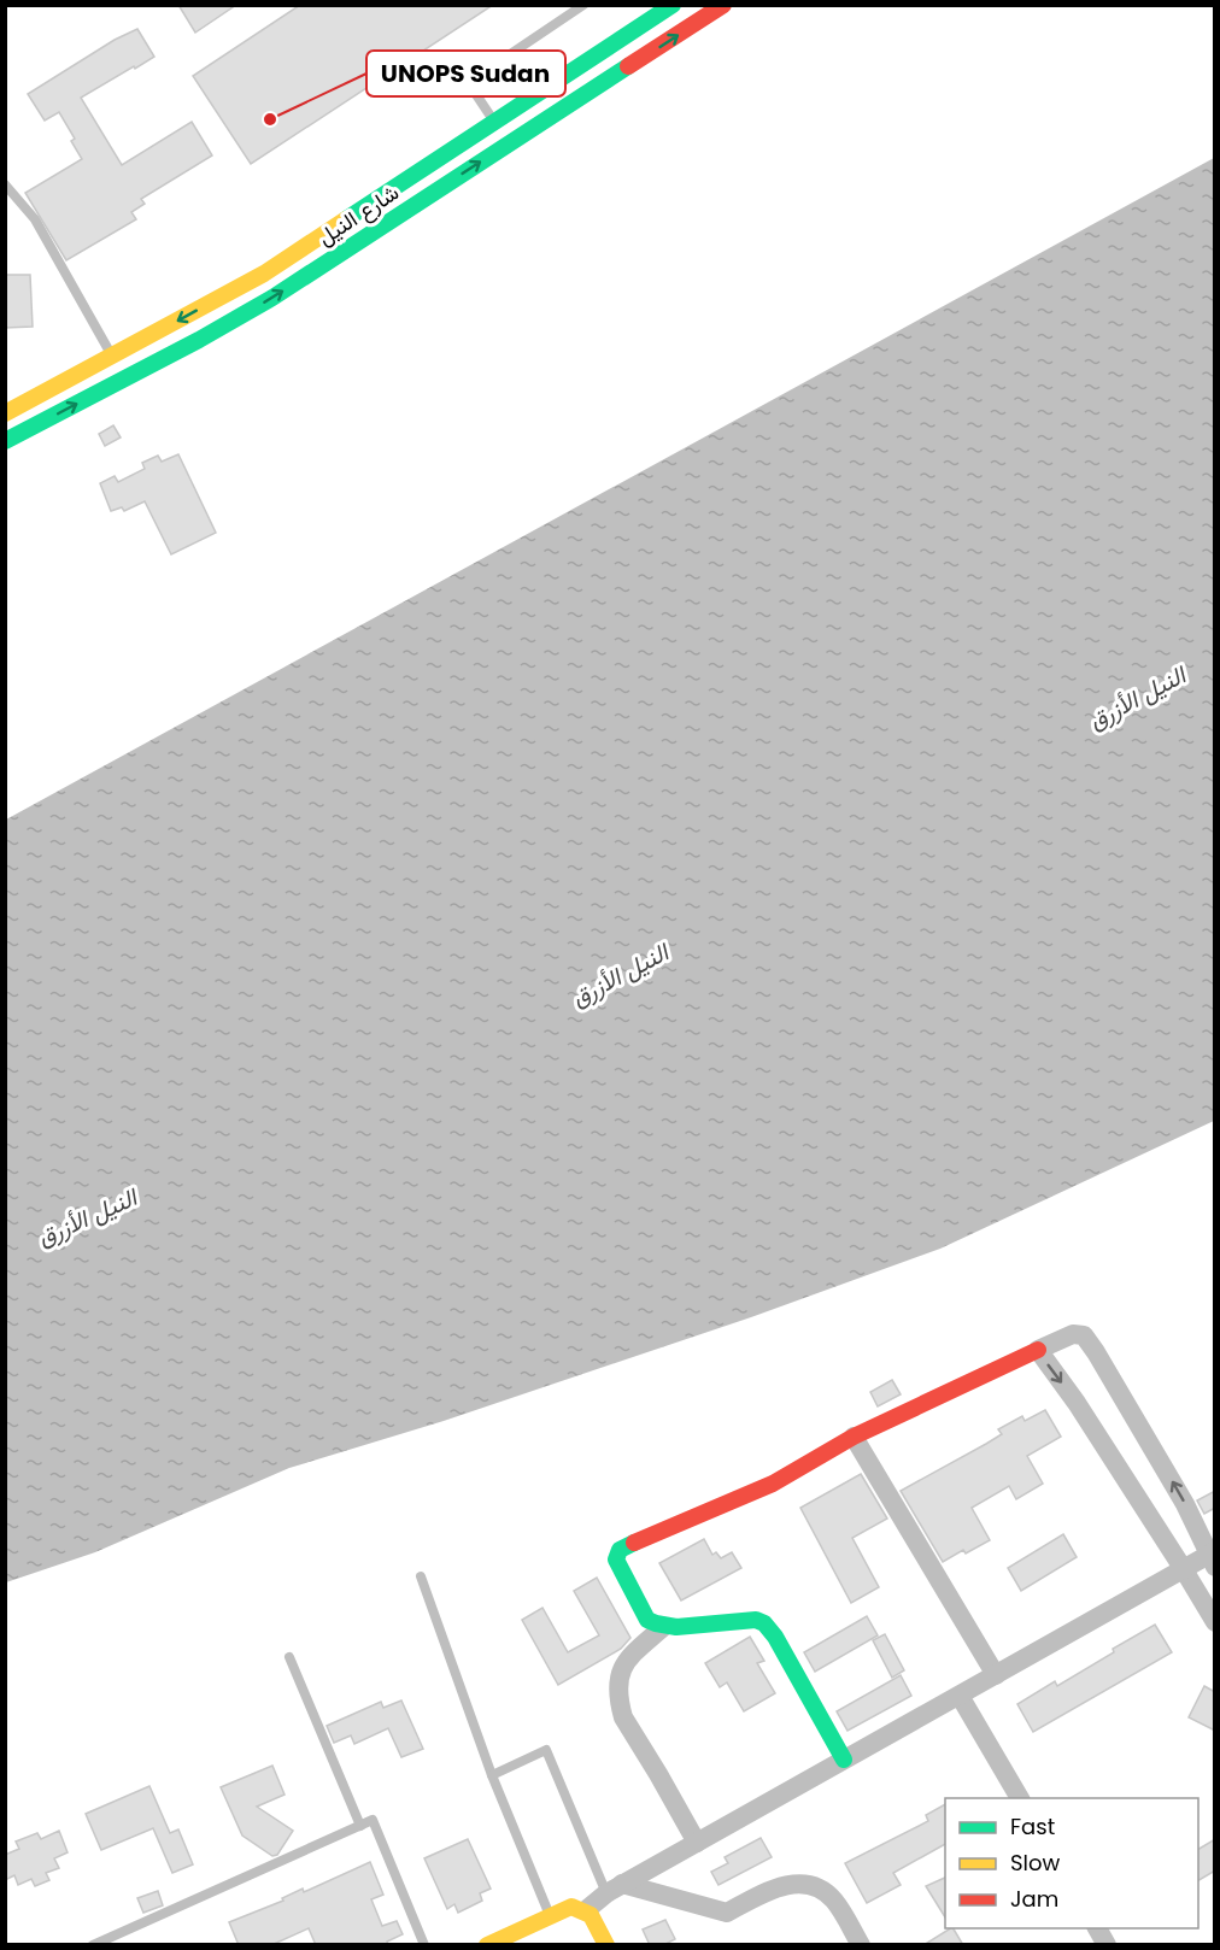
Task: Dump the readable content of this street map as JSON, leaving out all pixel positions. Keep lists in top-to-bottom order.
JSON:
{
  "streets": {
    "main road": ["شارع النيل"]
  },
  "water": ["النيل الأزرق"],
  "places": ["UNOPS Sudan"],
  "legend": ["Fast", "Slow", "Jam"]
}
